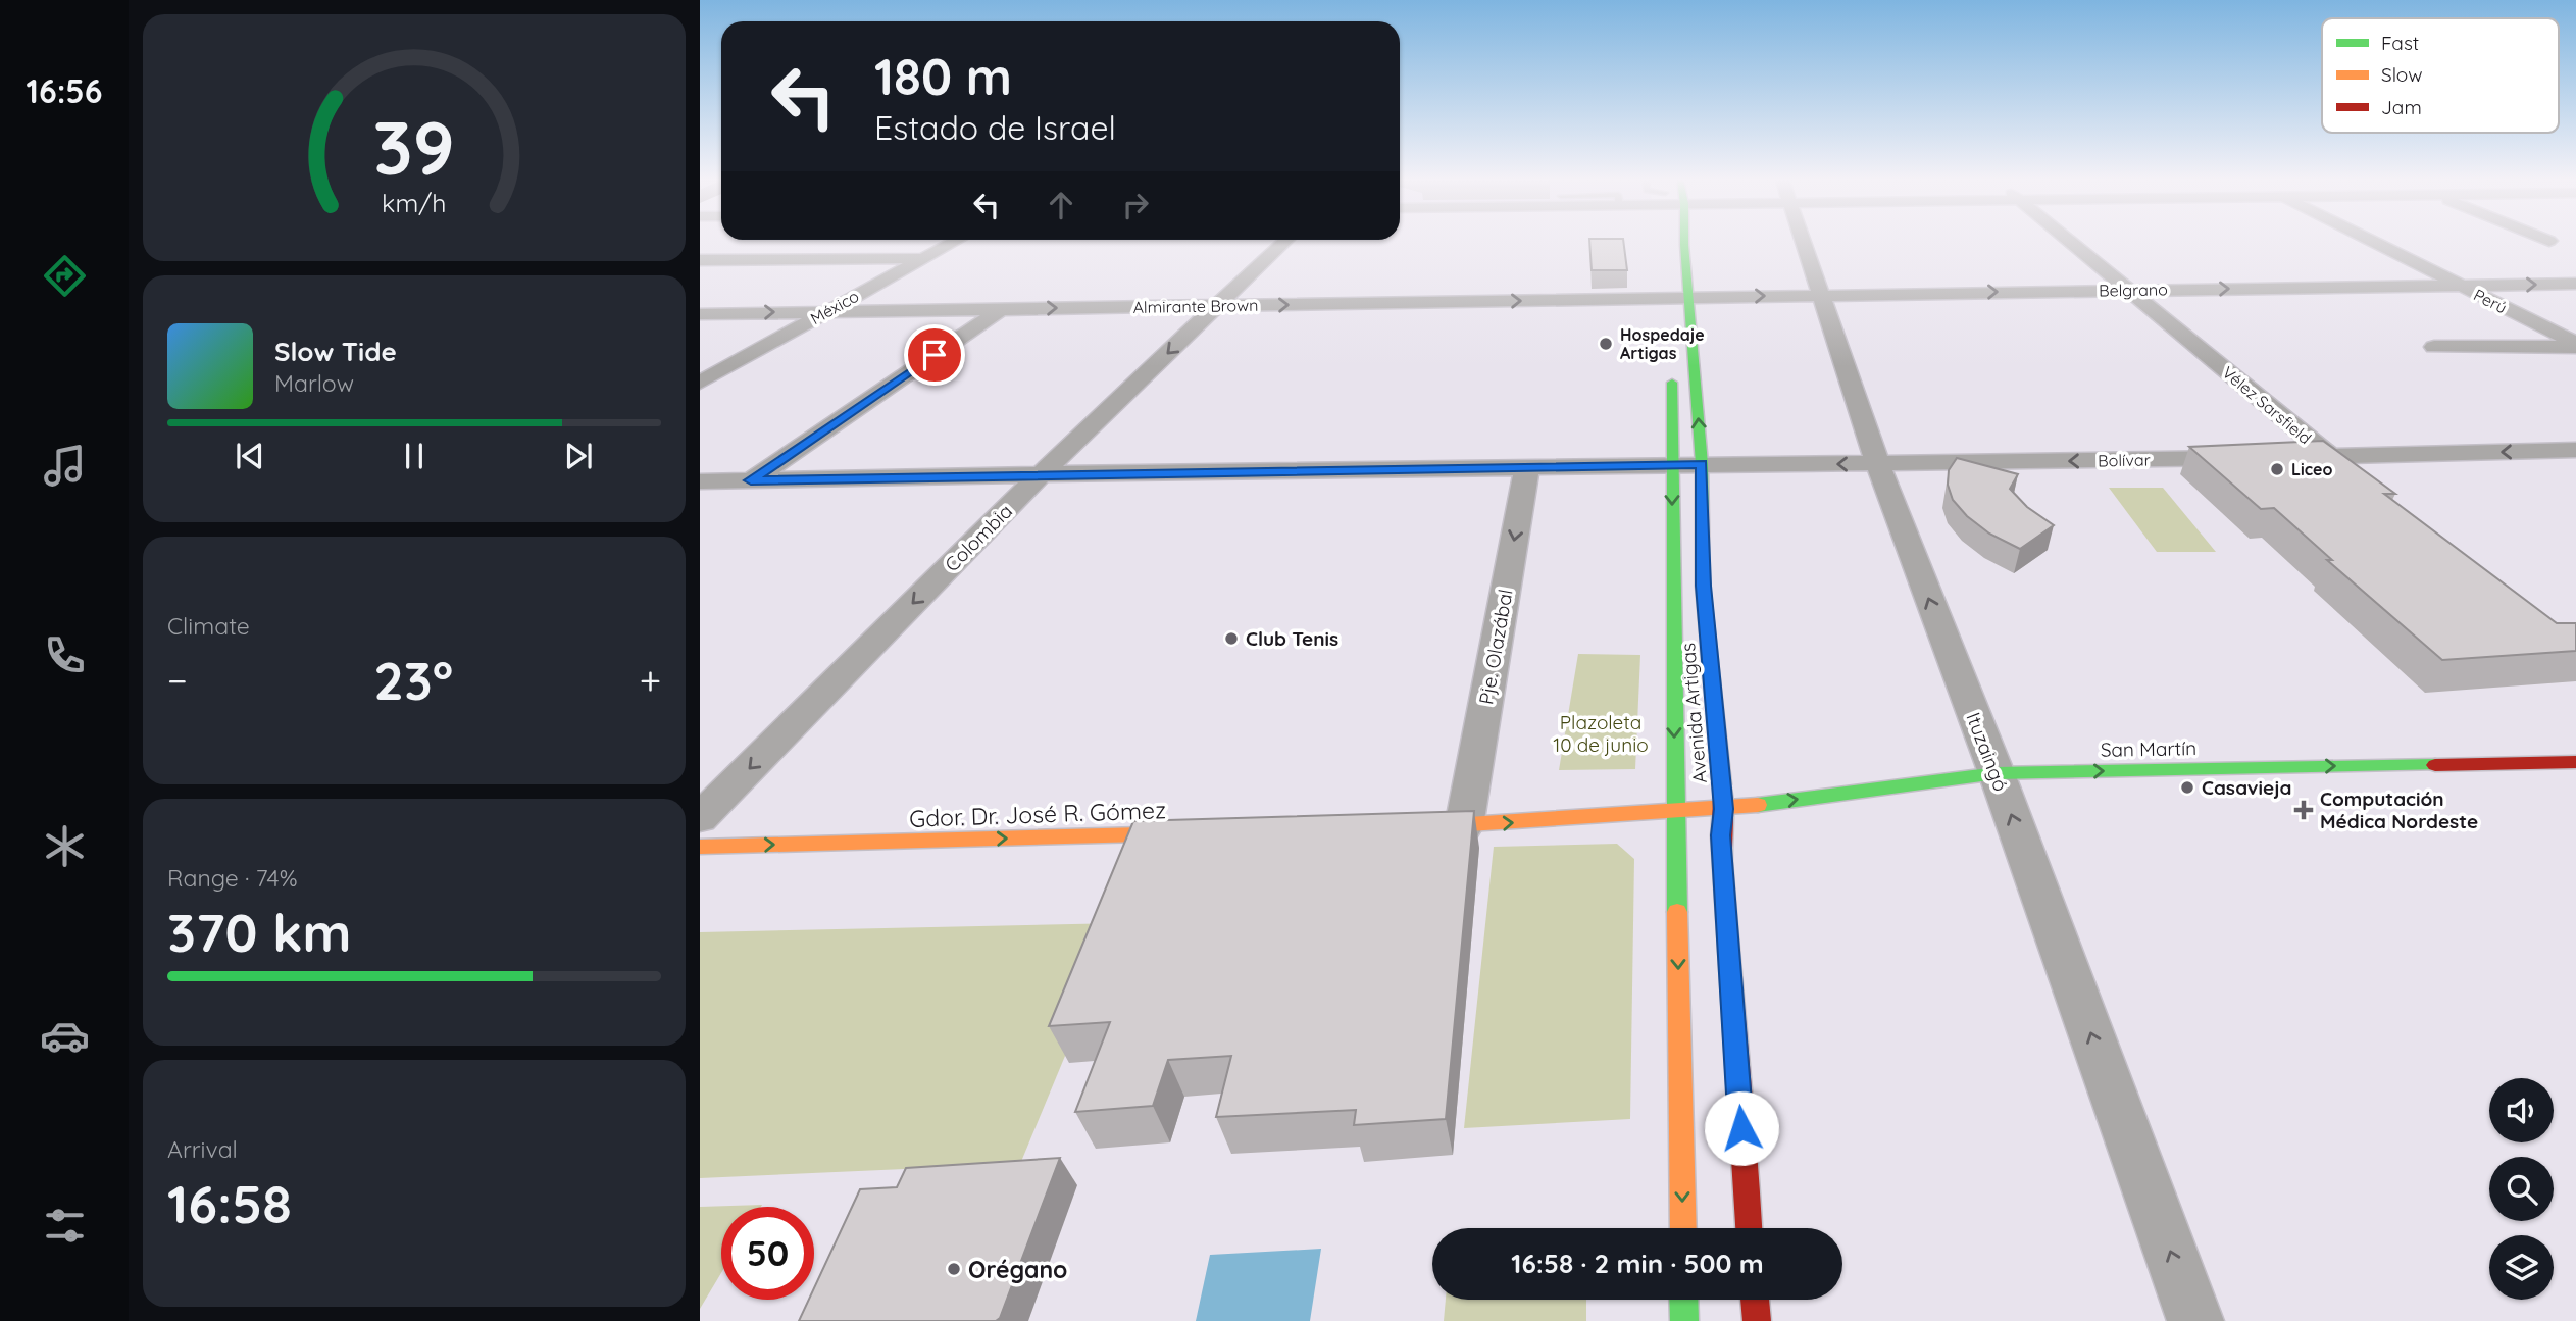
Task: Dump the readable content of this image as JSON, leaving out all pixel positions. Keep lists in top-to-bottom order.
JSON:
{
  "streets": {
    "main road": ["Avenida Artigas", "San Martín", "Gdor. Dr. José R. Gómez"],
    "street": [
      "Belgrano",
      "Perú",
      "Almirante Brown",
      "México",
      "Vélez Sarsfield",
      "Bolívar",
      "Colombia",
      "Pje. Olazábal",
      "Ituzaingó"
    ]
  },
  "crossings": [
    ["Belgrano", "Perú"],
    ["Belgrano", "Almirante Brown"],
    ["Belgrano", "Vélez Sarsfield"],
    ["Belgrano", "Avenida Artigas"],
    ["Belgrano", "Ituzaingó"],
    ["Almirante Brown", "México"],
    ["Almirante Brown", "Colombia"],
    ["Almirante Brown", "Avenida Artigas"],
    ["Bolívar", "Colombia"],
    ["Bolívar", "Pje. Olazábal"],
    ["Bolívar", "Avenida Artigas"],
    ["Bolívar", "Ituzaingó"],
    ["Avenida Artigas", "San Martín"],
    ["San Martín", "Ituzaingó"]
  ],
  "one_way": [
    "Almirante Brown",
    "Bolívar",
    "Pje. Olazábal",
    "San Martín",
    "Ituzaingó",
    "Gdor. Dr. José R. Gómez"
  ],
  "parks": ["Plazoleta 10 de junio"],
  "places": {
    "other": [
      "Hospedaje Artigas",
      "Liceo",
      "Club Tenis",
      "Casavieja",
      "Orégano"
    ],
    "health": ["Computación Médica Nordeste"]
  },
  "legend": ["Fast", "Slow", "Jam"],
  "page": {
    "tabs": "16:56",
    "turn": ["180 m", "Estado de Israel"],
    "song": ["Slow Tide", "Marlow"],
    "tile": [
      "Climate",
      ["Range · 74%", "370 km"],
      ["Arrival", "16:58"]
    ],
    "heat": ["−", "23°", "+"],
    "limit": "50",
    "trip": "16:58 · 2 min · 500 m",
    "gauge": ["39", "km/h"]
  }
}
